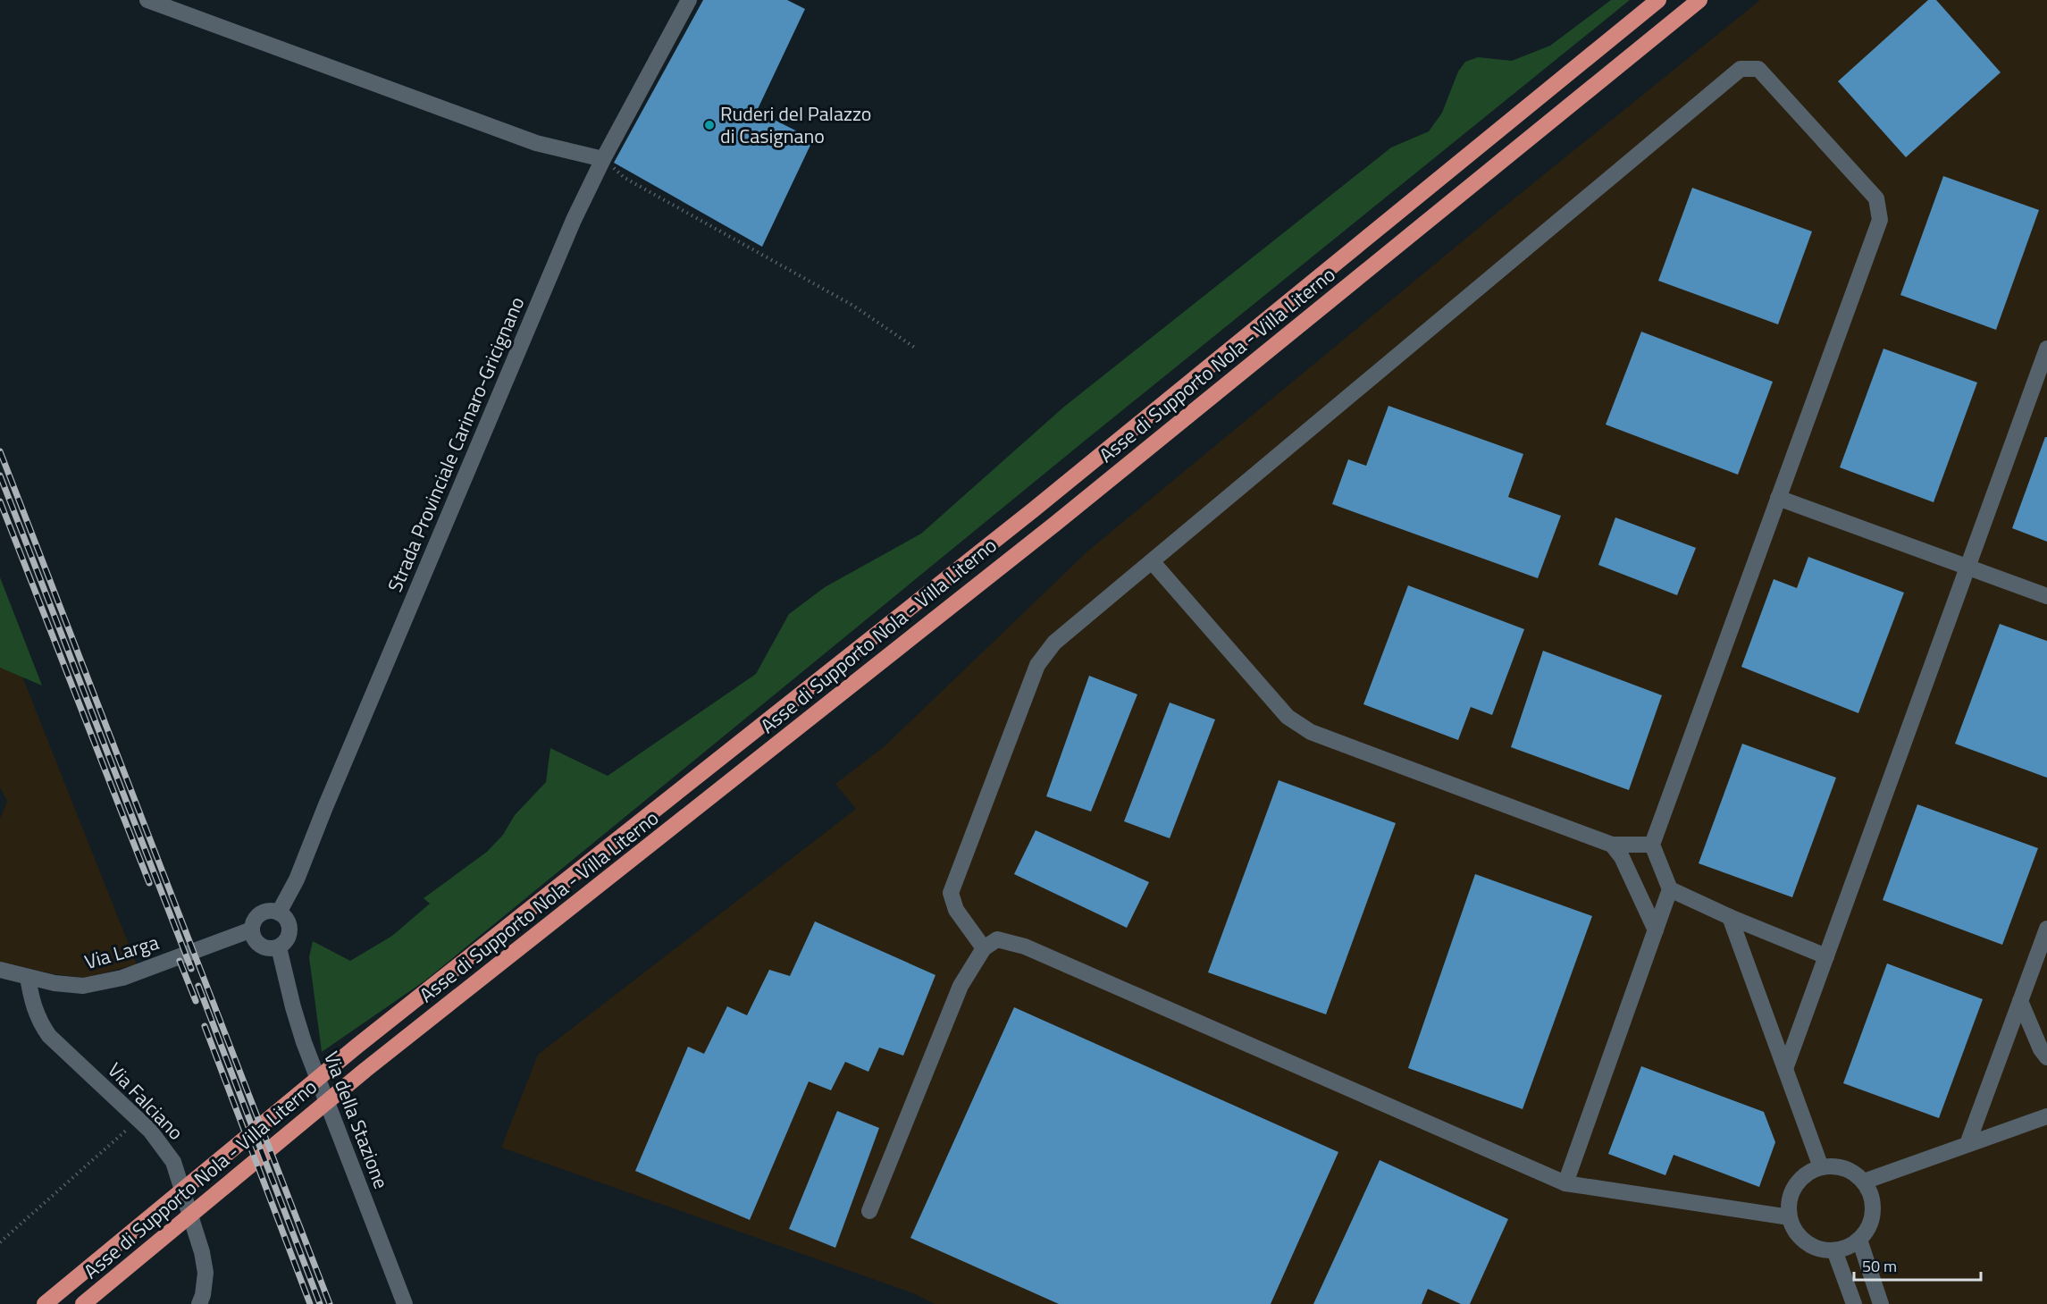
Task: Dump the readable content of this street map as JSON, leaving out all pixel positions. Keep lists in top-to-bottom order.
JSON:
{
  "streets": {
    "highway": ["Asse di Supporto Nola - Villa Literno"],
    "street": [
      "Strada Provinciale Carinaro-Gricignano",
      "Via Larga",
      "Via Falciano",
      "Via della Stazione"
    ]
  },
  "crossings": [
    ["Strada Provinciale Carinaro-Gricignano", "Via Larga"],
    ["Strada Provinciale Carinaro-Gricignano", "Via della Stazione"],
    ["Via Larga", "Via Falciano"],
    ["Via Larga", "Via della Stazione"]
  ],
  "places": ["Ruderi del Palazzo di Casignano"],
  "scale_bar": "50 m"
}
